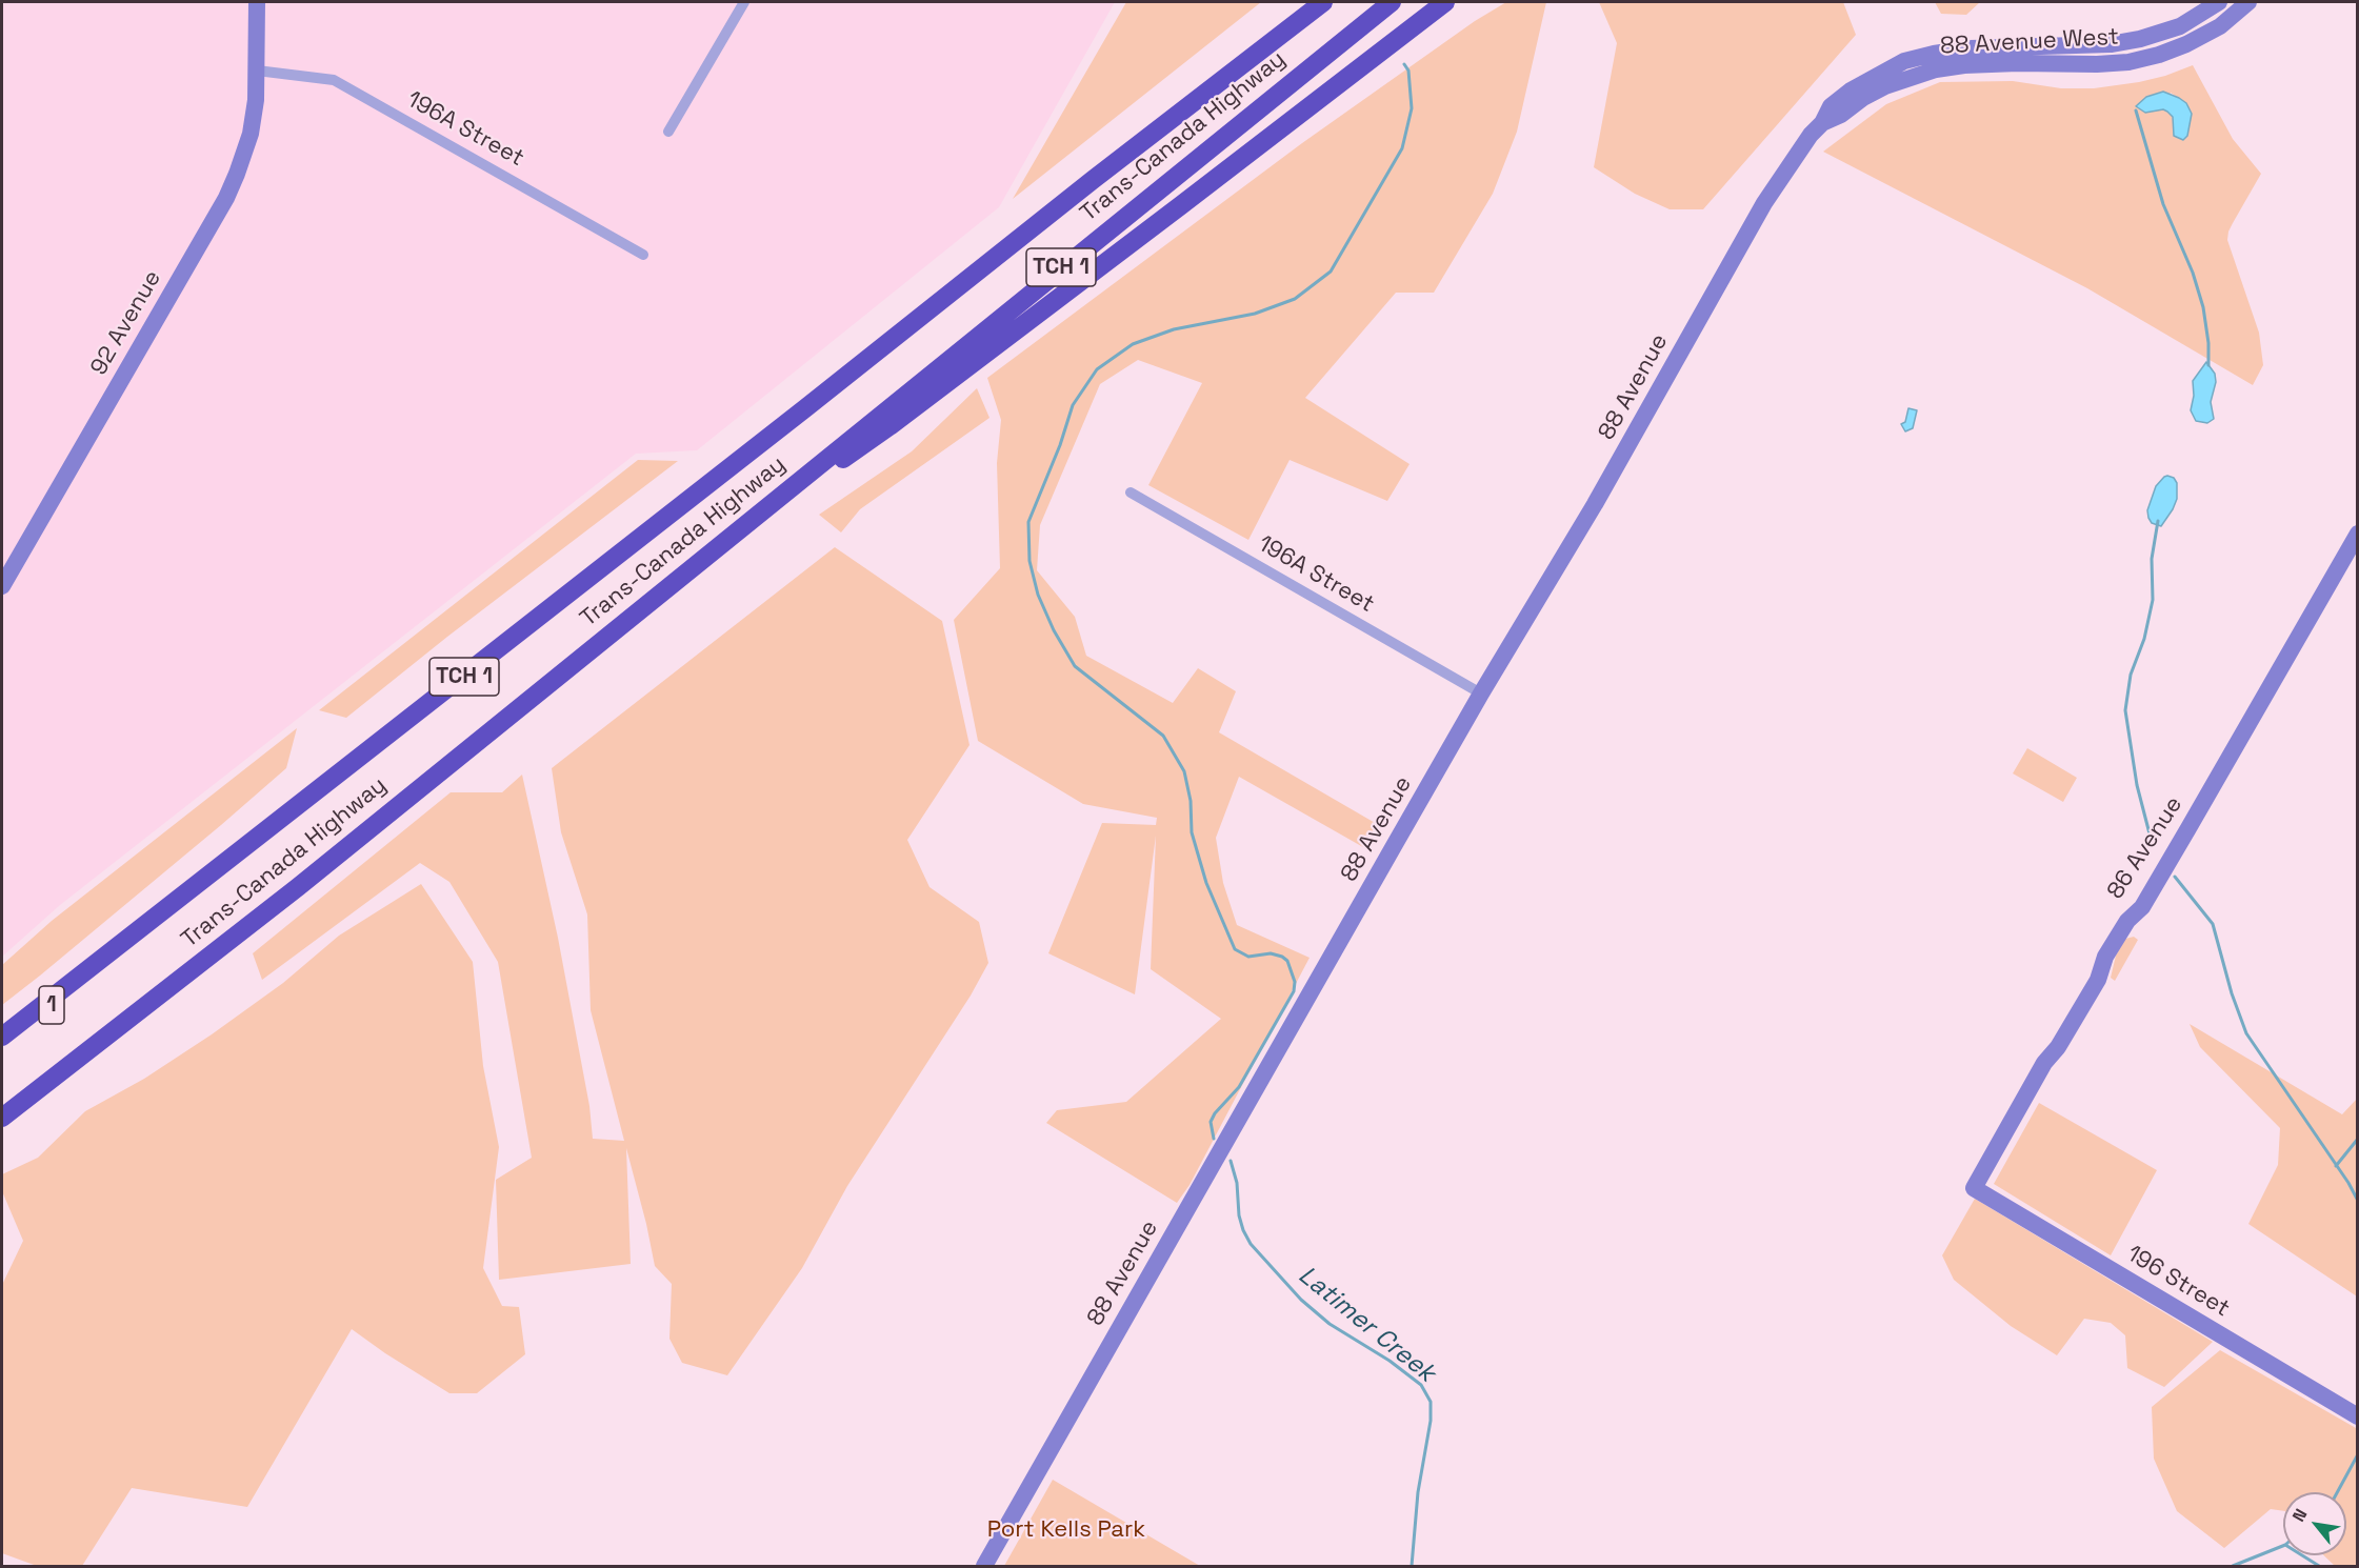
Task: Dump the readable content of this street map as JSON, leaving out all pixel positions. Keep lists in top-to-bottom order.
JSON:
{
  "streets": {
    "highway": ["Trans-Canada Highway", "TCH 1", "1"],
    "main road": [
      "88 Avenue West",
      "92 Avenue",
      "88 Avenue",
      "86 Avenue",
      "196 Street"
    ],
    "street": ["196A Street"]
  },
  "crossings": [
    ["88 Avenue West", "88 Avenue"],
    ["196A Street", "92 Avenue"],
    ["196A Street", "88 Avenue"],
    ["86 Avenue", "196 Street"]
  ],
  "water": ["Latimer Creek"],
  "parks": ["Port Kells Park"],
  "north": "top left"
}
